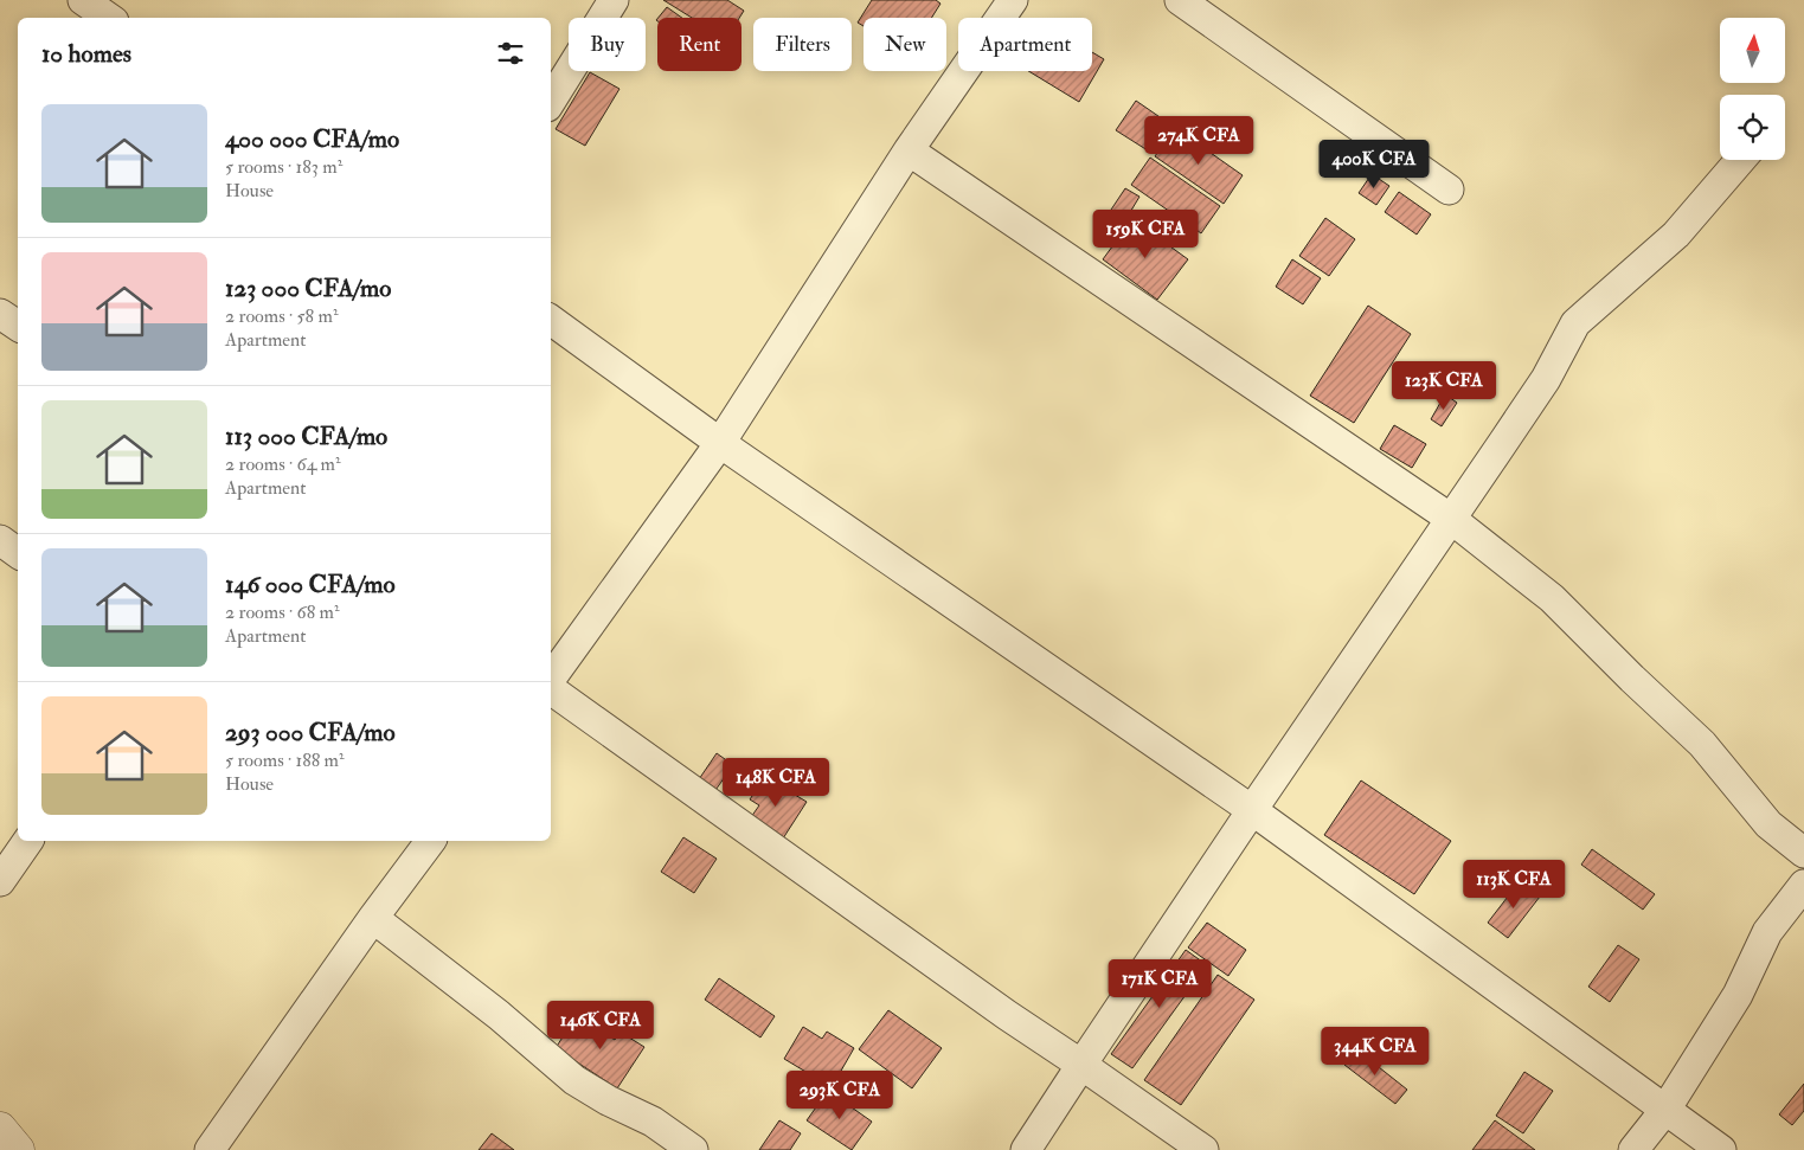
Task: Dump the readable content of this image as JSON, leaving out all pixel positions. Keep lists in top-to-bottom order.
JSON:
{
  "north": "top",
  "page": {
    "chip": [
      "Buy",
      "Rent",
      "Filters",
      "New",
      "Apartment"
    ],
    "heading": "10 homes",
    "list": [
      {
        "name": "400 000 CFA/mo",
        "note": "5 rooms · 183 m² · House"
      },
      {
        "name": "123 000 CFA/mo",
        "note": "2 rooms · 58 m² · Apartment"
      },
      {
        "name": "113 000 CFA/mo",
        "note": "2 rooms · 64 m² · Apartment"
      },
      {
        "name": "146 000 CFA/mo",
        "note": "2 rooms · 68 m² · Apartment"
      },
      {
        "name": "293 000 CFA/mo",
        "note": "5 rooms · 188 m² · House"
      }
    ],
    "price": [
      "274K CFA",
      "400K CFA",
      "159K CFA",
      "123K CFA",
      "148K CFA",
      "113K CFA",
      "171K CFA",
      "146K CFA",
      "344K CFA",
      "293K CFA"
    ]
  }
}
